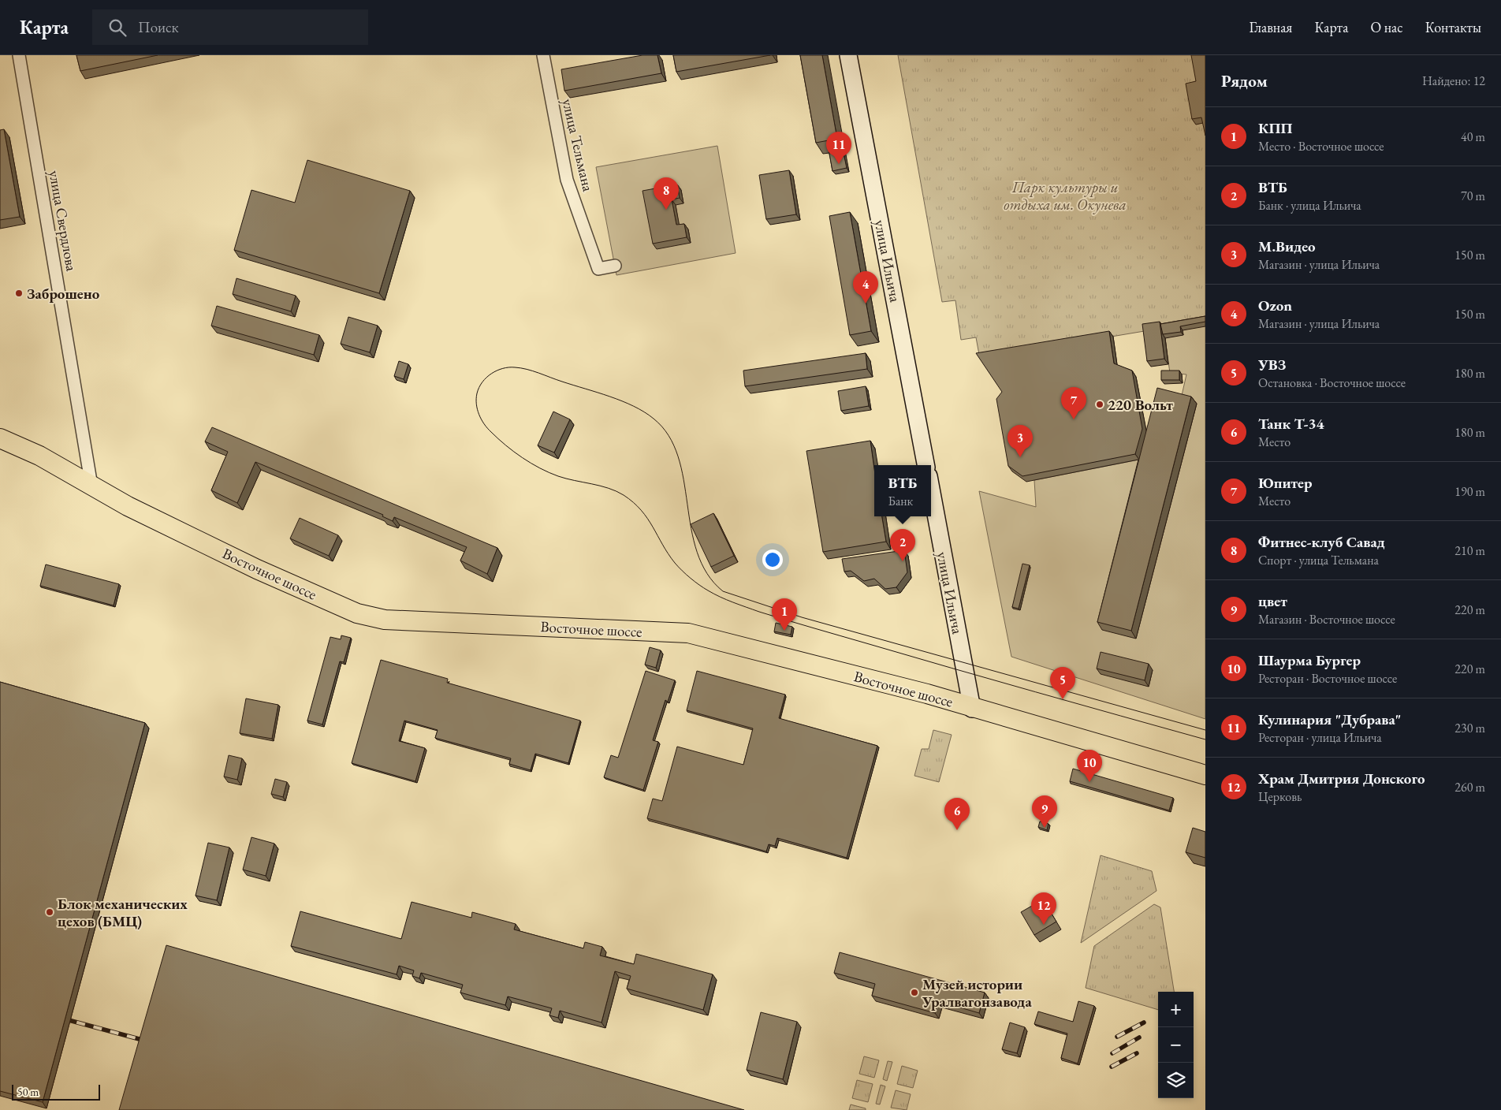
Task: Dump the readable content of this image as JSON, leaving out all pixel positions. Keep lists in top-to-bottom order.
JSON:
{
  "streets": {
    "main road": ["Восточное шоссе"],
    "street": ["улица Тельмана", "улица Свердлова", "улица Ильича"]
  },
  "crossings": [
    ["улица Свердлова", "Восточное шоссе"],
    ["улица Ильича", "Восточное шоссе"]
  ],
  "parks": ["Парк культуры и отдыха им. Окунева"],
  "places": [
    "Заброшено",
    "220 Вольт",
    "Блок механических цехов (БМЦ)",
    "Музей истории Уралвагонзавода"
  ],
  "scale_bar": "50 m",
  "page": {
    "header": "Карта",
    "search": "Поиск",
    "nav": [
      "Главная",
      "Карта",
      "О нас",
      "Контакты"
    ],
    "heading": ["Рядом", "Найдено: 12"],
    "list": [
      {
        "mark": "1",
        "name": "КПП",
        "note": "Место · Восточное шоссе",
        "value": "40 m"
      },
      {
        "mark": "2",
        "name": "ВТБ",
        "note": "Банк · улица Ильича",
        "value": "70 m"
      },
      {
        "mark": "3",
        "name": "М.Видео",
        "note": "Магазин · улица Ильича",
        "value": "150 m"
      },
      {
        "mark": "4",
        "name": "Ozon",
        "note": "Магазин · улица Ильича",
        "value": "150 m"
      },
      {
        "mark": "5",
        "name": "УВЗ",
        "note": "Остановка · Восточное шоссе",
        "value": "180 m"
      },
      {
        "mark": "6",
        "name": "Танк Т-34",
        "note": "Место",
        "value": "180 m"
      },
      {
        "mark": "7",
        "name": "Юпитер",
        "note": "Место",
        "value": "190 m"
      },
      {
        "mark": "8",
        "name": "Фитнес-клуб Савад",
        "note": "Спорт · улица Тельмана",
        "value": "210 m"
      },
      {
        "mark": "9",
        "name": "цвет",
        "note": "Магазин · Восточное шоссе",
        "value": "220 m"
      },
      {
        "mark": "10",
        "name": "Шаурма Бургер",
        "note": "Ресторан · Восточное шоссе",
        "value": "220 m"
      },
      {
        "mark": "11",
        "name": "Кулинария \"Дубрава\"",
        "note": "Ресторан · улица Ильича",
        "value": "230 m"
      },
      {
        "mark": "12",
        "name": "Храм Дмитрия Донского",
        "note": "Церковь",
        "value": "260 m"
      }
    ],
    "pins": [
      "11",
      "8",
      "4",
      "7",
      "3",
      "2",
      "1",
      "5",
      "10",
      "9",
      "6",
      "12"
    ],
    "popup": ["ВТБ", "Банк"],
    "map_buttons": ["+", "−"],
    "scale": "50 m"
  }
}
